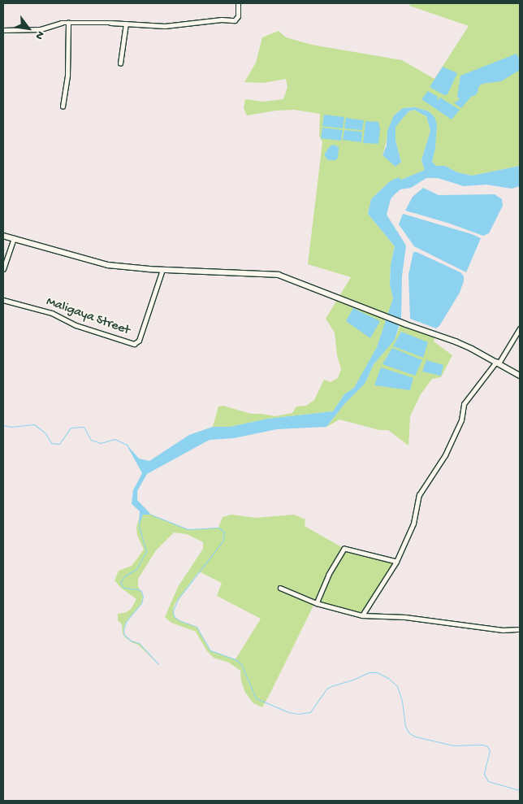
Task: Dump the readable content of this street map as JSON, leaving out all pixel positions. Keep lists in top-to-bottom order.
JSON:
{
  "streets": {
    "street": ["Maligaya Street"]
  },
  "north": "bottom right"
}
